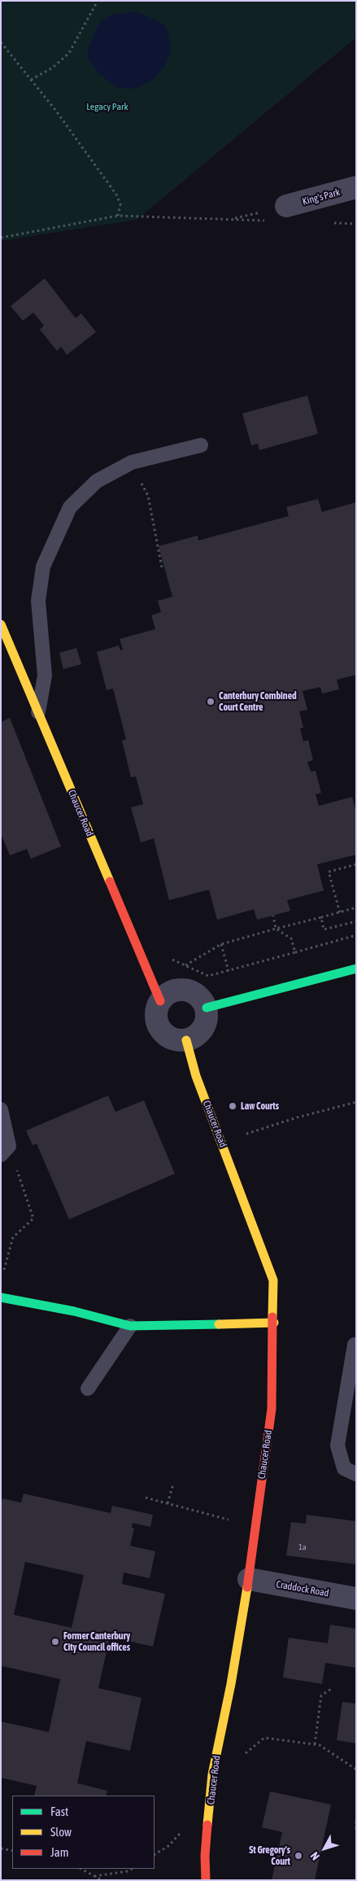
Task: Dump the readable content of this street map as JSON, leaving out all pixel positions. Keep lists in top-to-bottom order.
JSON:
{
  "streets": {
    "street": ["King's Park", "Chaucer Road", "Craddock Road"]
  },
  "crossings": [
    ["Chaucer Road", "Craddock Road"]
  ],
  "parks": ["Legacy Park"],
  "places": [
    "Canterbury Combined Court Centre",
    "Law Courts",
    "Former Canterbury City Council offices",
    "St Gregory's Court"
  ],
  "house_numbers": ["1a"],
  "legend": ["Fast", "Slow", "Jam"],
  "north": "bottom left"
}
